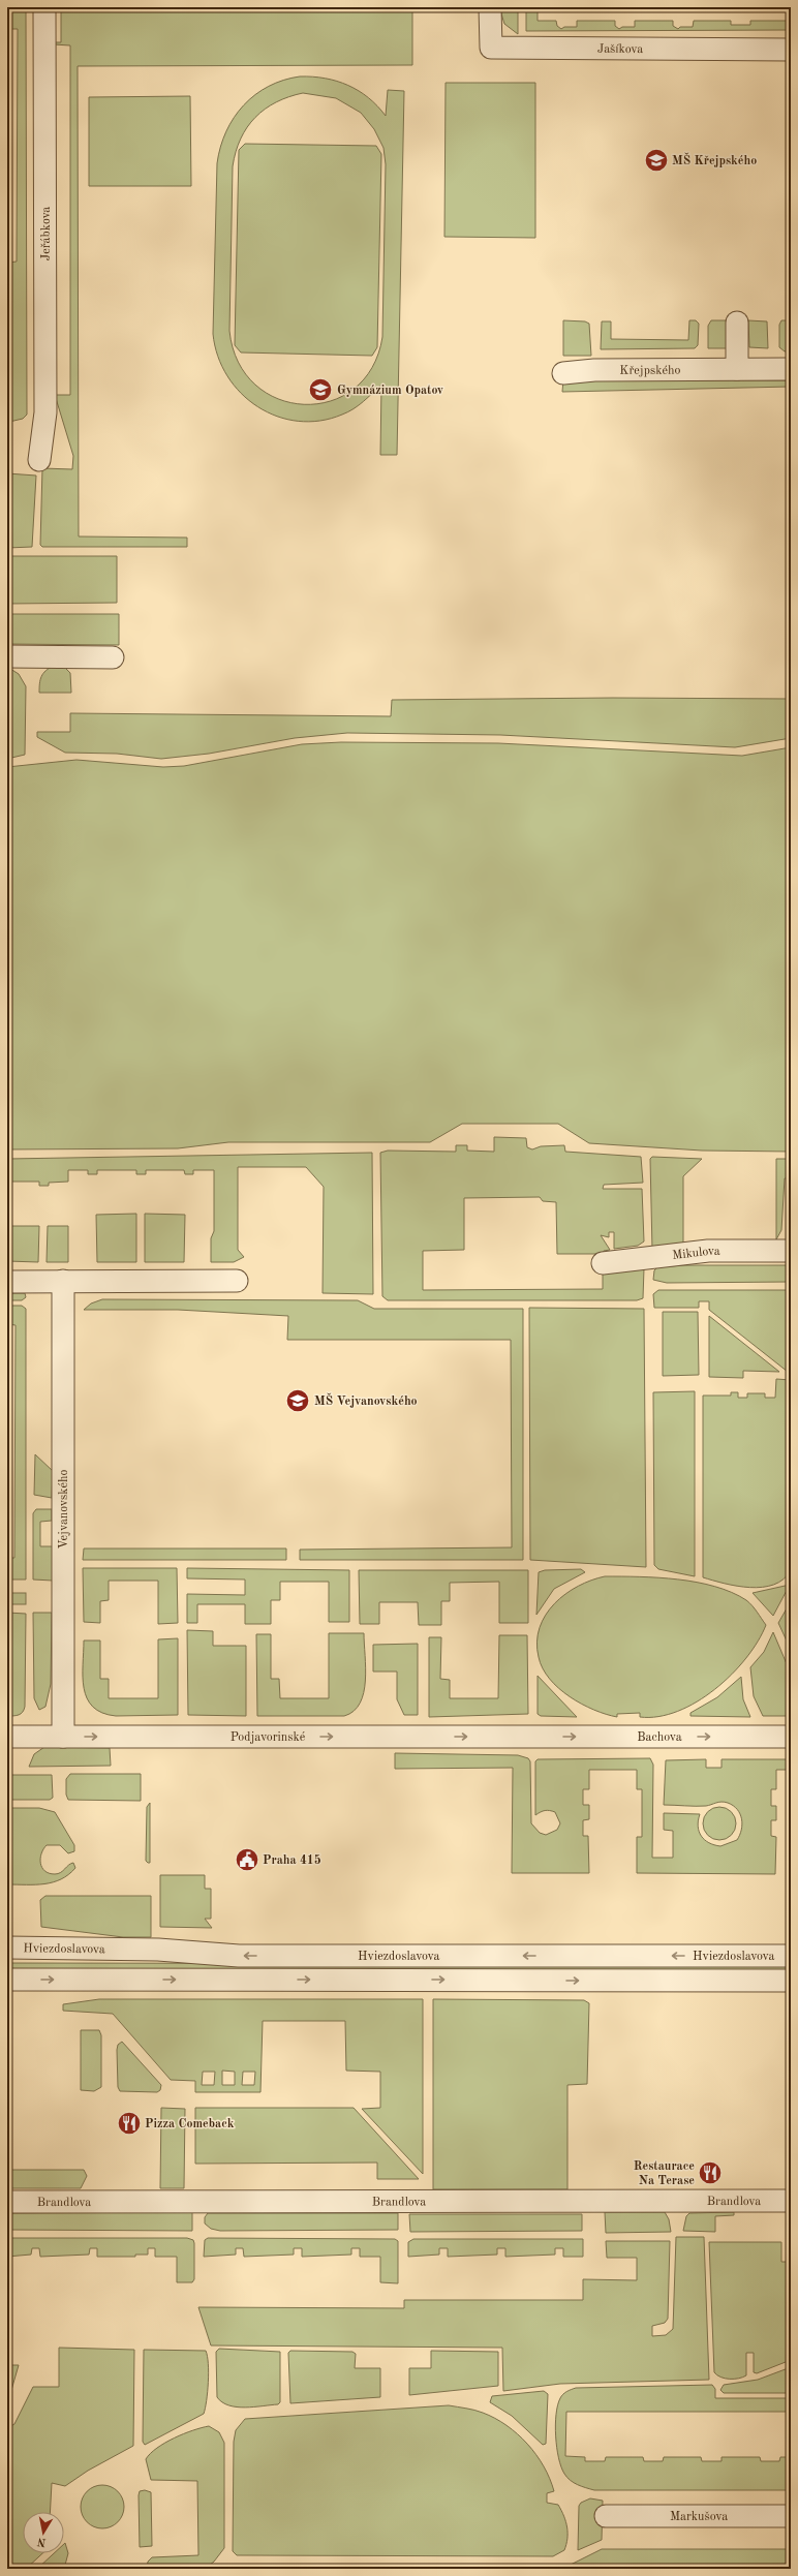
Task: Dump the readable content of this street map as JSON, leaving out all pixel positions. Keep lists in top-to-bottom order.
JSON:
{
  "streets": {
    "street": [
      "Jašíkova",
      "Jeřábkova",
      "Křejpského",
      "Mikulova",
      "Vejvanovského",
      "Podjavorinské",
      "Bachova",
      "Hviezdoslavova",
      "Brandlova",
      "Markušova"
    ]
  },
  "crossings": [
    ["Vejvanovského", "Podjavorinské"],
    ["Podjavorinské", "Bachova"]
  ],
  "one_way": ["Podjavorinské", "Bachova"],
  "places": {
    "school or university": ["MŠ Křejpského", "Gymnázium Opatov", "MŠ Vejvanovského"],
    "public building": ["Praha 415"],
    "restaurant": ["Pizza Comeback", "Restaurace Na Terase"]
  },
  "north": "bottom"
}
